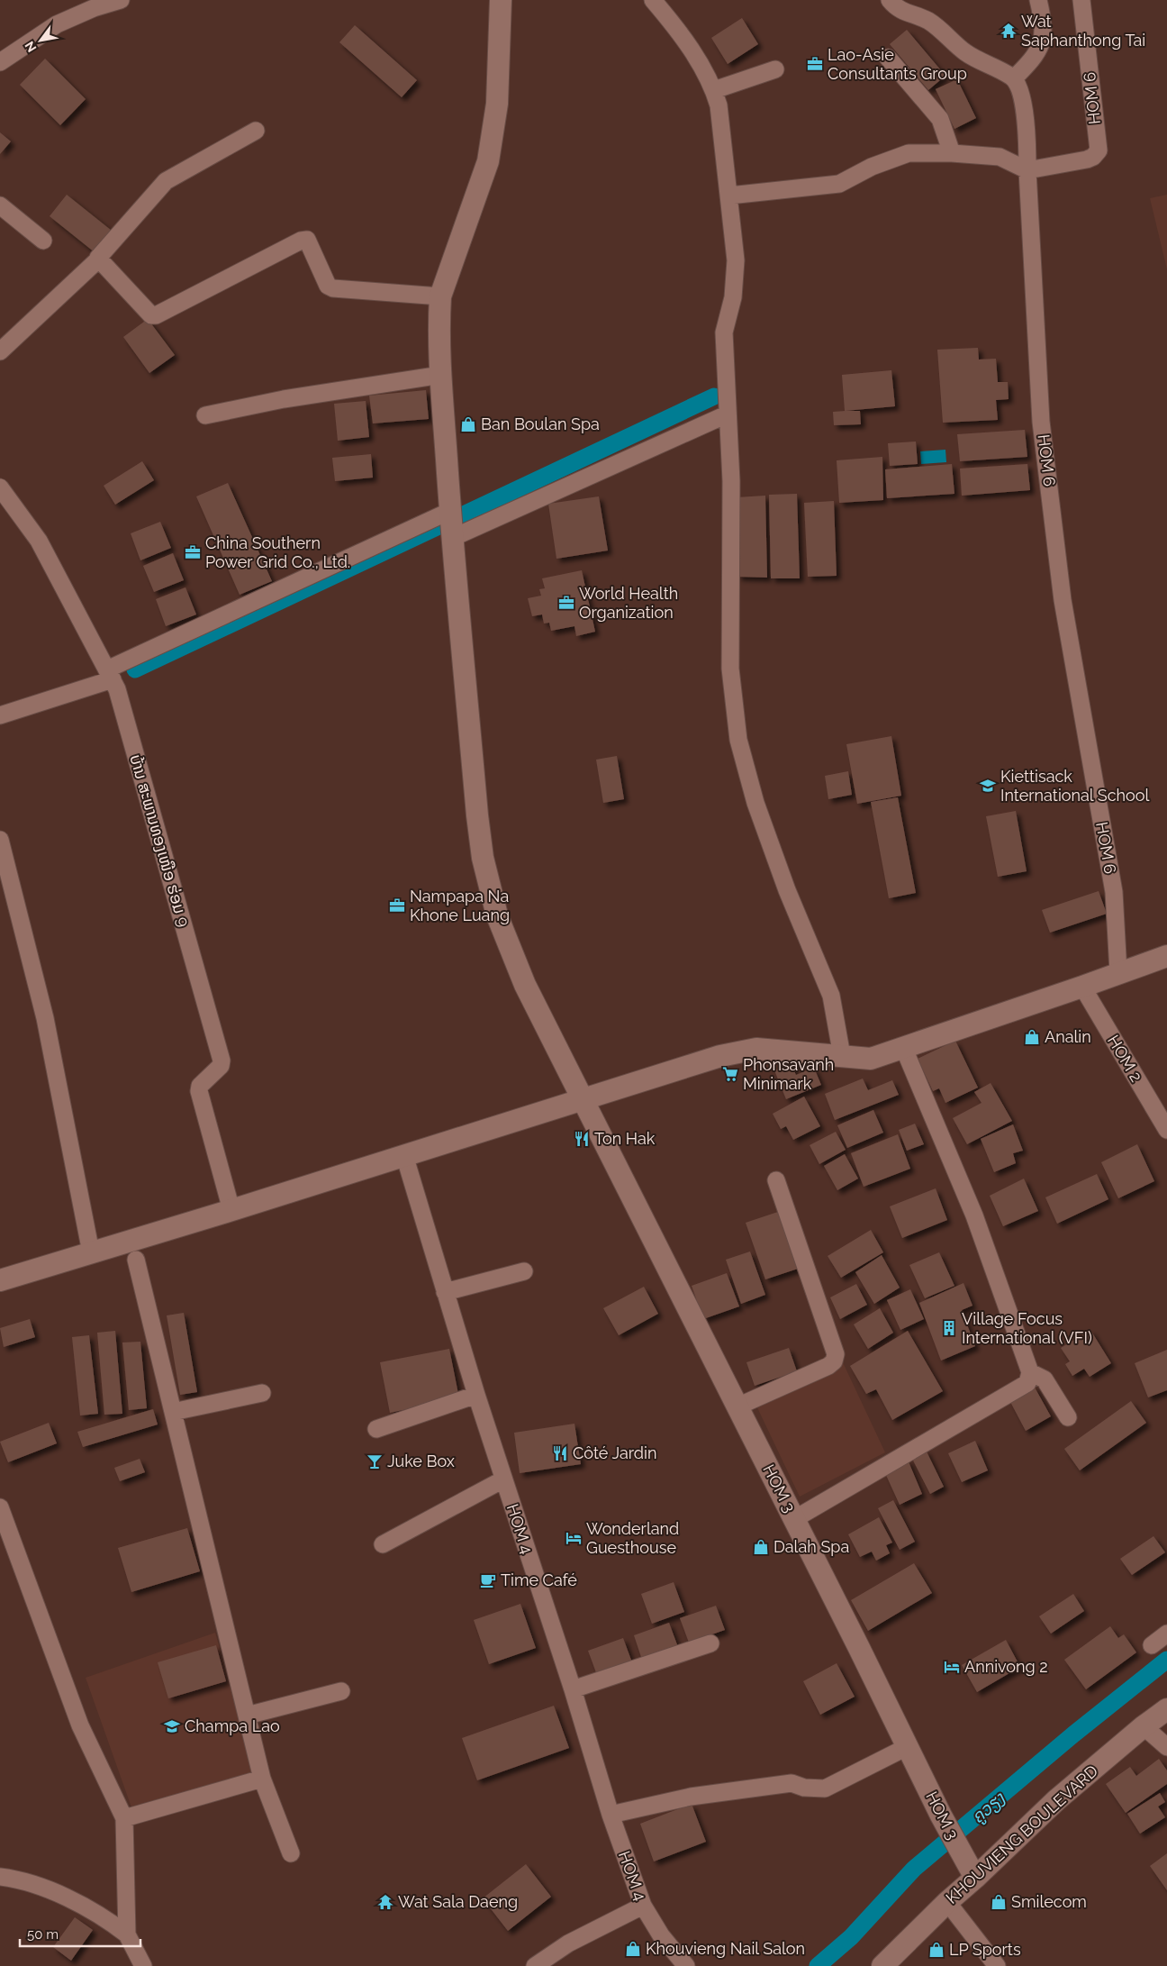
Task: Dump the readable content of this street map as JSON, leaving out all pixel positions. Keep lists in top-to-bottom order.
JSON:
{
  "streets": {
    "street": [
      "HOM 6",
      "ບ້ານ ສະພານທອງເໜືອ ຮ່ອມ 9",
      "HOM 2",
      "HOM 3",
      "HOM 4",
      "KHOUVIENG BOULEVARD"
    ]
  },
  "crossings": [
    ["HOM 3", "KHOUVIENG BOULEVARD"]
  ],
  "water": ["ຄູວຽງ"],
  "places": {
    "temple": ["Wat Saphanthong Tai", "Wat Sala Daeng"],
    "office": [
      "Lao-Asie Consultants Group",
      "China Southern Power Grid Co., Ltd.",
      "World Health Organization",
      "Nampapa Na Khone Luang"
    ],
    "shop": [
      "Ban Boulan Spa",
      "Analin",
      "Dalah Spa",
      "Smilecom",
      "Khouvieng Nail Salon",
      "LP Sports"
    ],
    "school or university": ["Kiettisack International School", "Champa Lao"],
    "supermarket": ["Phonsavanh Minimark"],
    "restaurant": ["Ton Hak", "Côté Jardin"],
    "building": ["Village Focus International (VFI)"],
    "bar": ["Juke Box"],
    "hotel": ["Wonderland Guesthouse", "Annivong 2"],
    "cafe": ["Time Café"]
  },
  "scale_bar": "50 m",
  "north": "bottom left"
}
